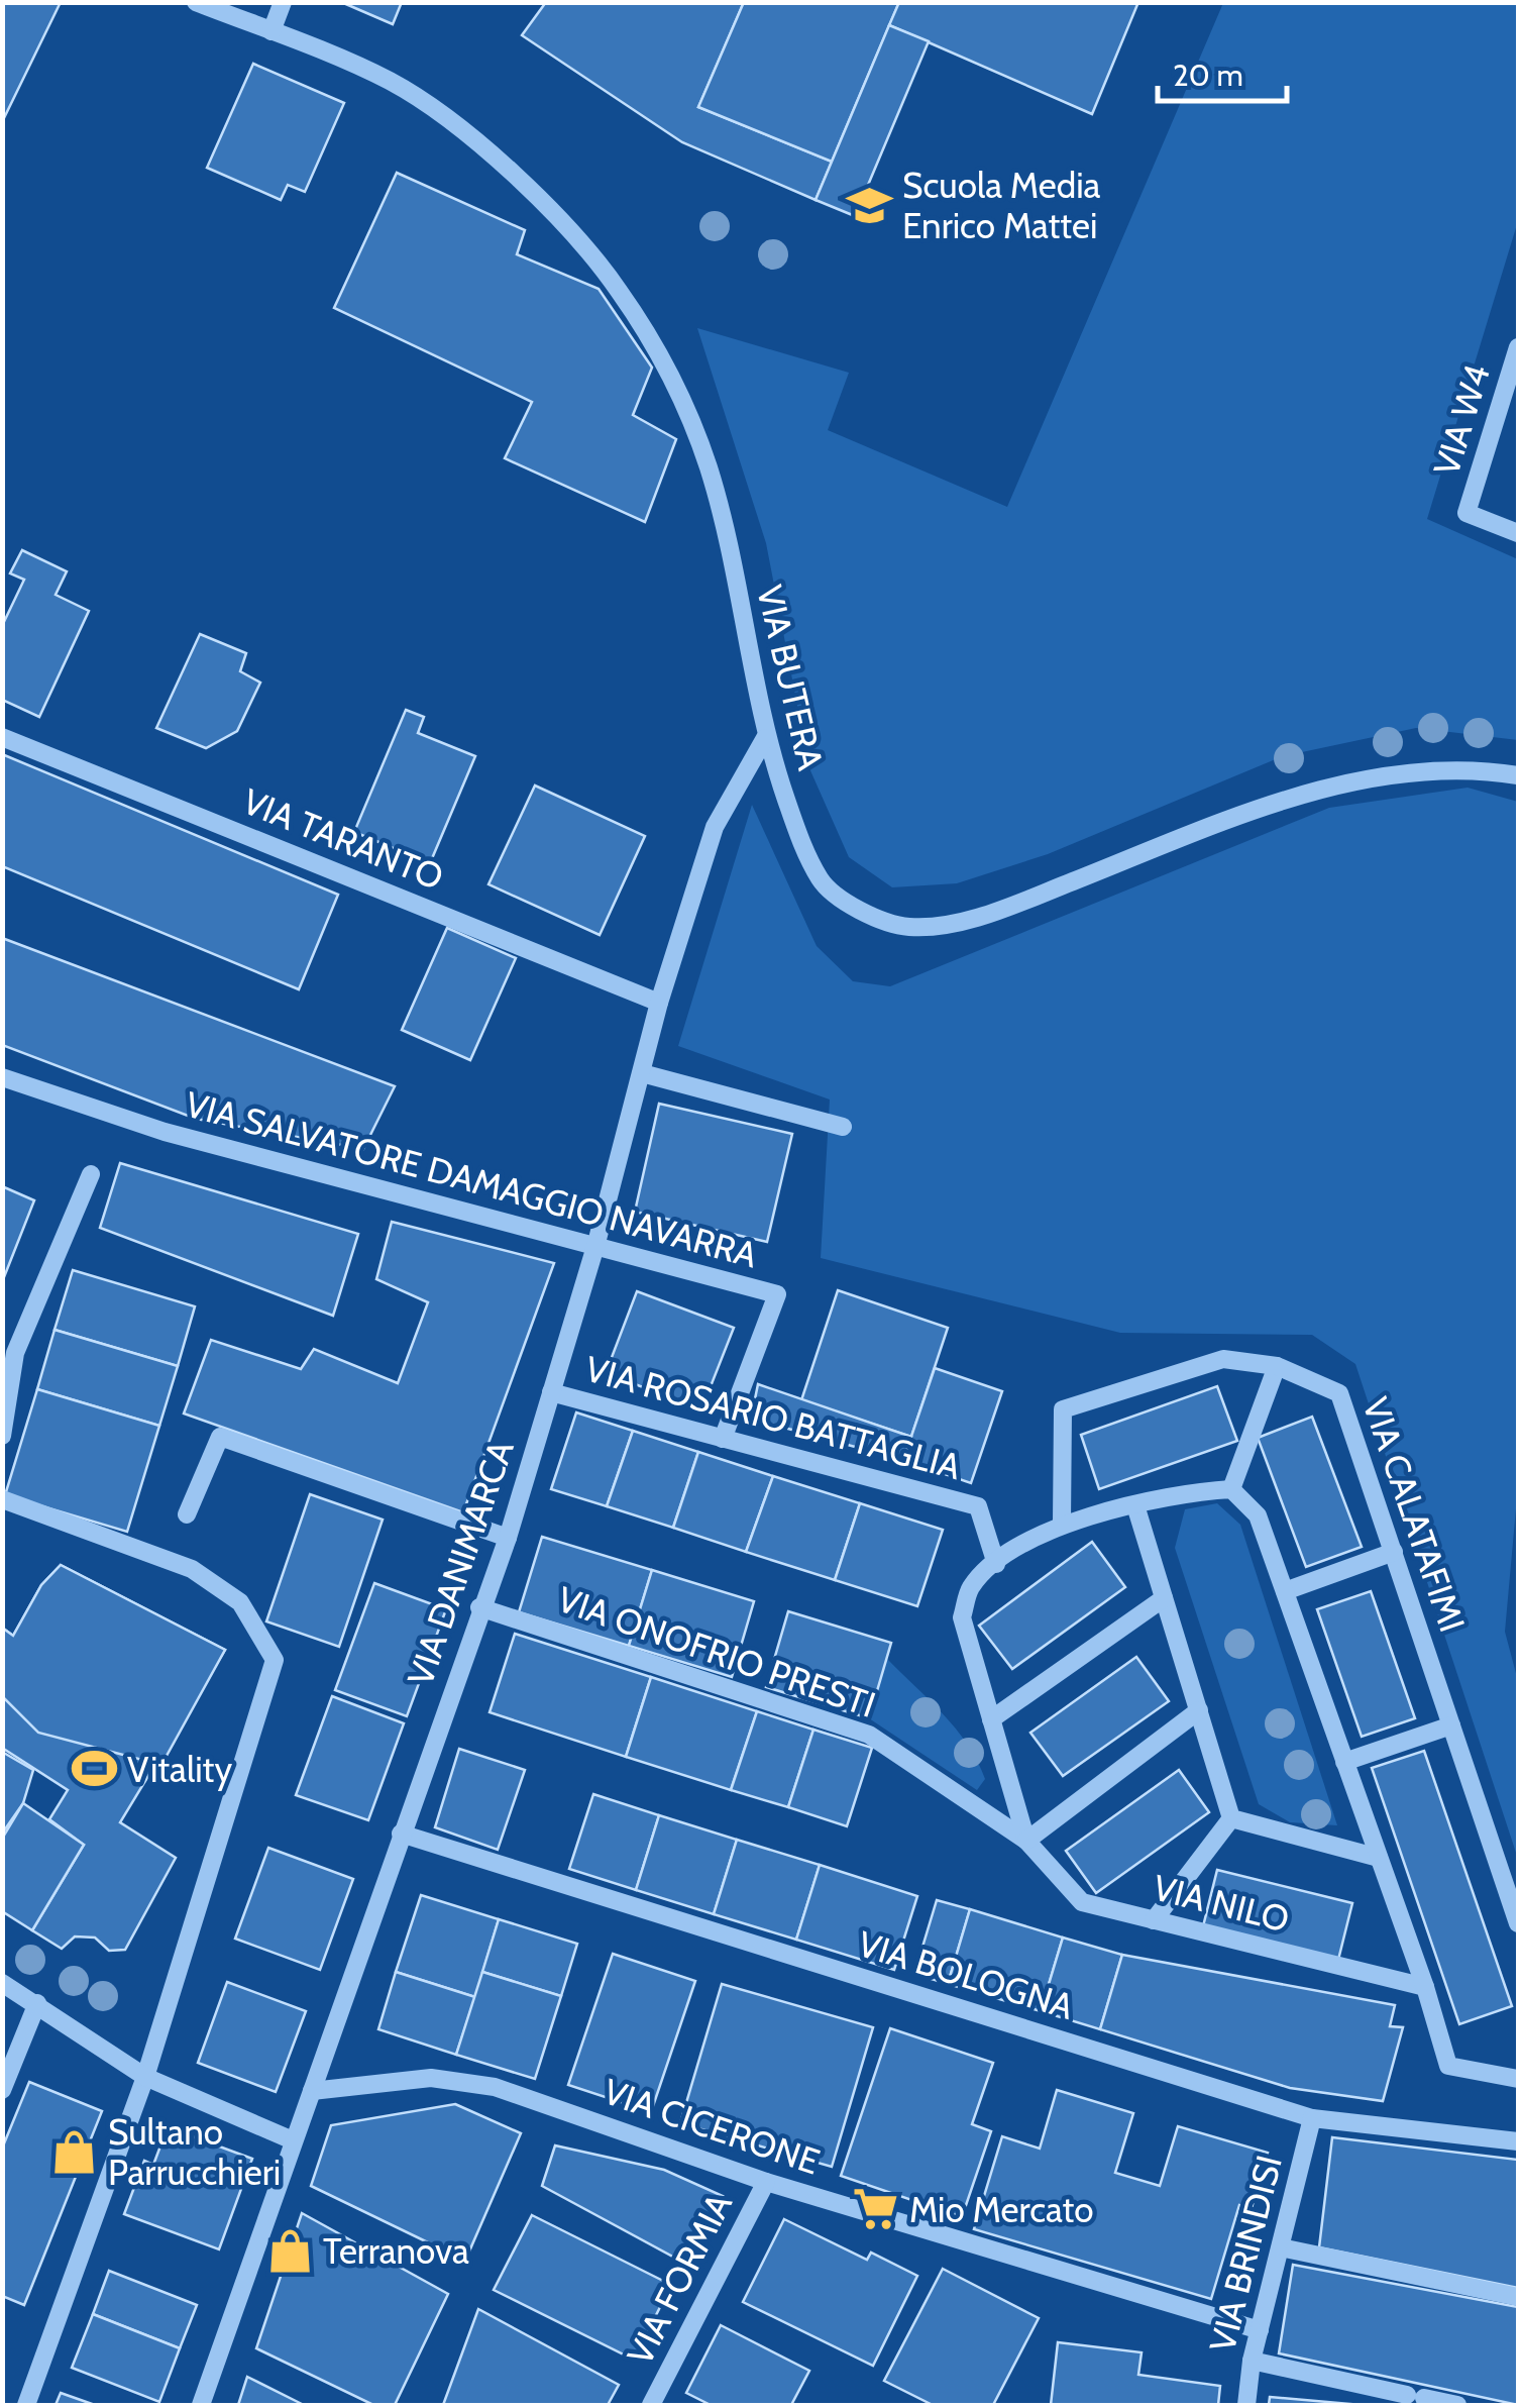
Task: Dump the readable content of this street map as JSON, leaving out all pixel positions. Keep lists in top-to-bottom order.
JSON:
{
  "streets": {
    "street": [
      "VIA W4",
      "VIA BUTERA",
      "VIA TARANTO",
      "VIA SALVATORE DAMAGGIO NAVARRA",
      "VIA ROSARIO BATTAGLIA",
      "VIA CALATAFIMI",
      "VIA DANIMARCA",
      "VIA ONOFRIO PRESTI",
      "VIA NILO",
      "VIA BOLOGNA",
      "VIA CICERONE",
      "VIA BRINDISI",
      "VIA FORMIA"
    ]
  },
  "crossings": [
    ["VIA BUTERA", "VIA DANIMARCA"],
    ["VIA TARANTO", "VIA DANIMARCA"],
    ["VIA SALVATORE DAMAGGIO NAVARRA", "VIA ROSARIO BATTAGLIA"],
    ["VIA SALVATORE DAMAGGIO NAVARRA", "VIA DANIMARCA"],
    ["VIA ROSARIO BATTAGLIA", "VIA DANIMARCA"],
    ["VIA DANIMARCA", "VIA ONOFRIO PRESTI"],
    ["VIA DANIMARCA", "VIA BOLOGNA"],
    ["VIA DANIMARCA", "VIA CICERONE"],
    ["VIA ONOFRIO PRESTI", "VIA NILO"],
    ["VIA BOLOGNA", "VIA BRINDISI"],
    ["VIA CICERONE", "VIA BRINDISI"],
    ["VIA CICERONE", "VIA FORMIA"]
  ],
  "places": {
    "school or university": ["Scuola Media Enrico Mattei"],
    "sports": ["Vitality"],
    "shop": ["Sultano Parrucchieri", "Terranova"],
    "supermarket": ["Mio Mercato"]
  },
  "scale_bar": "20 m"
}
